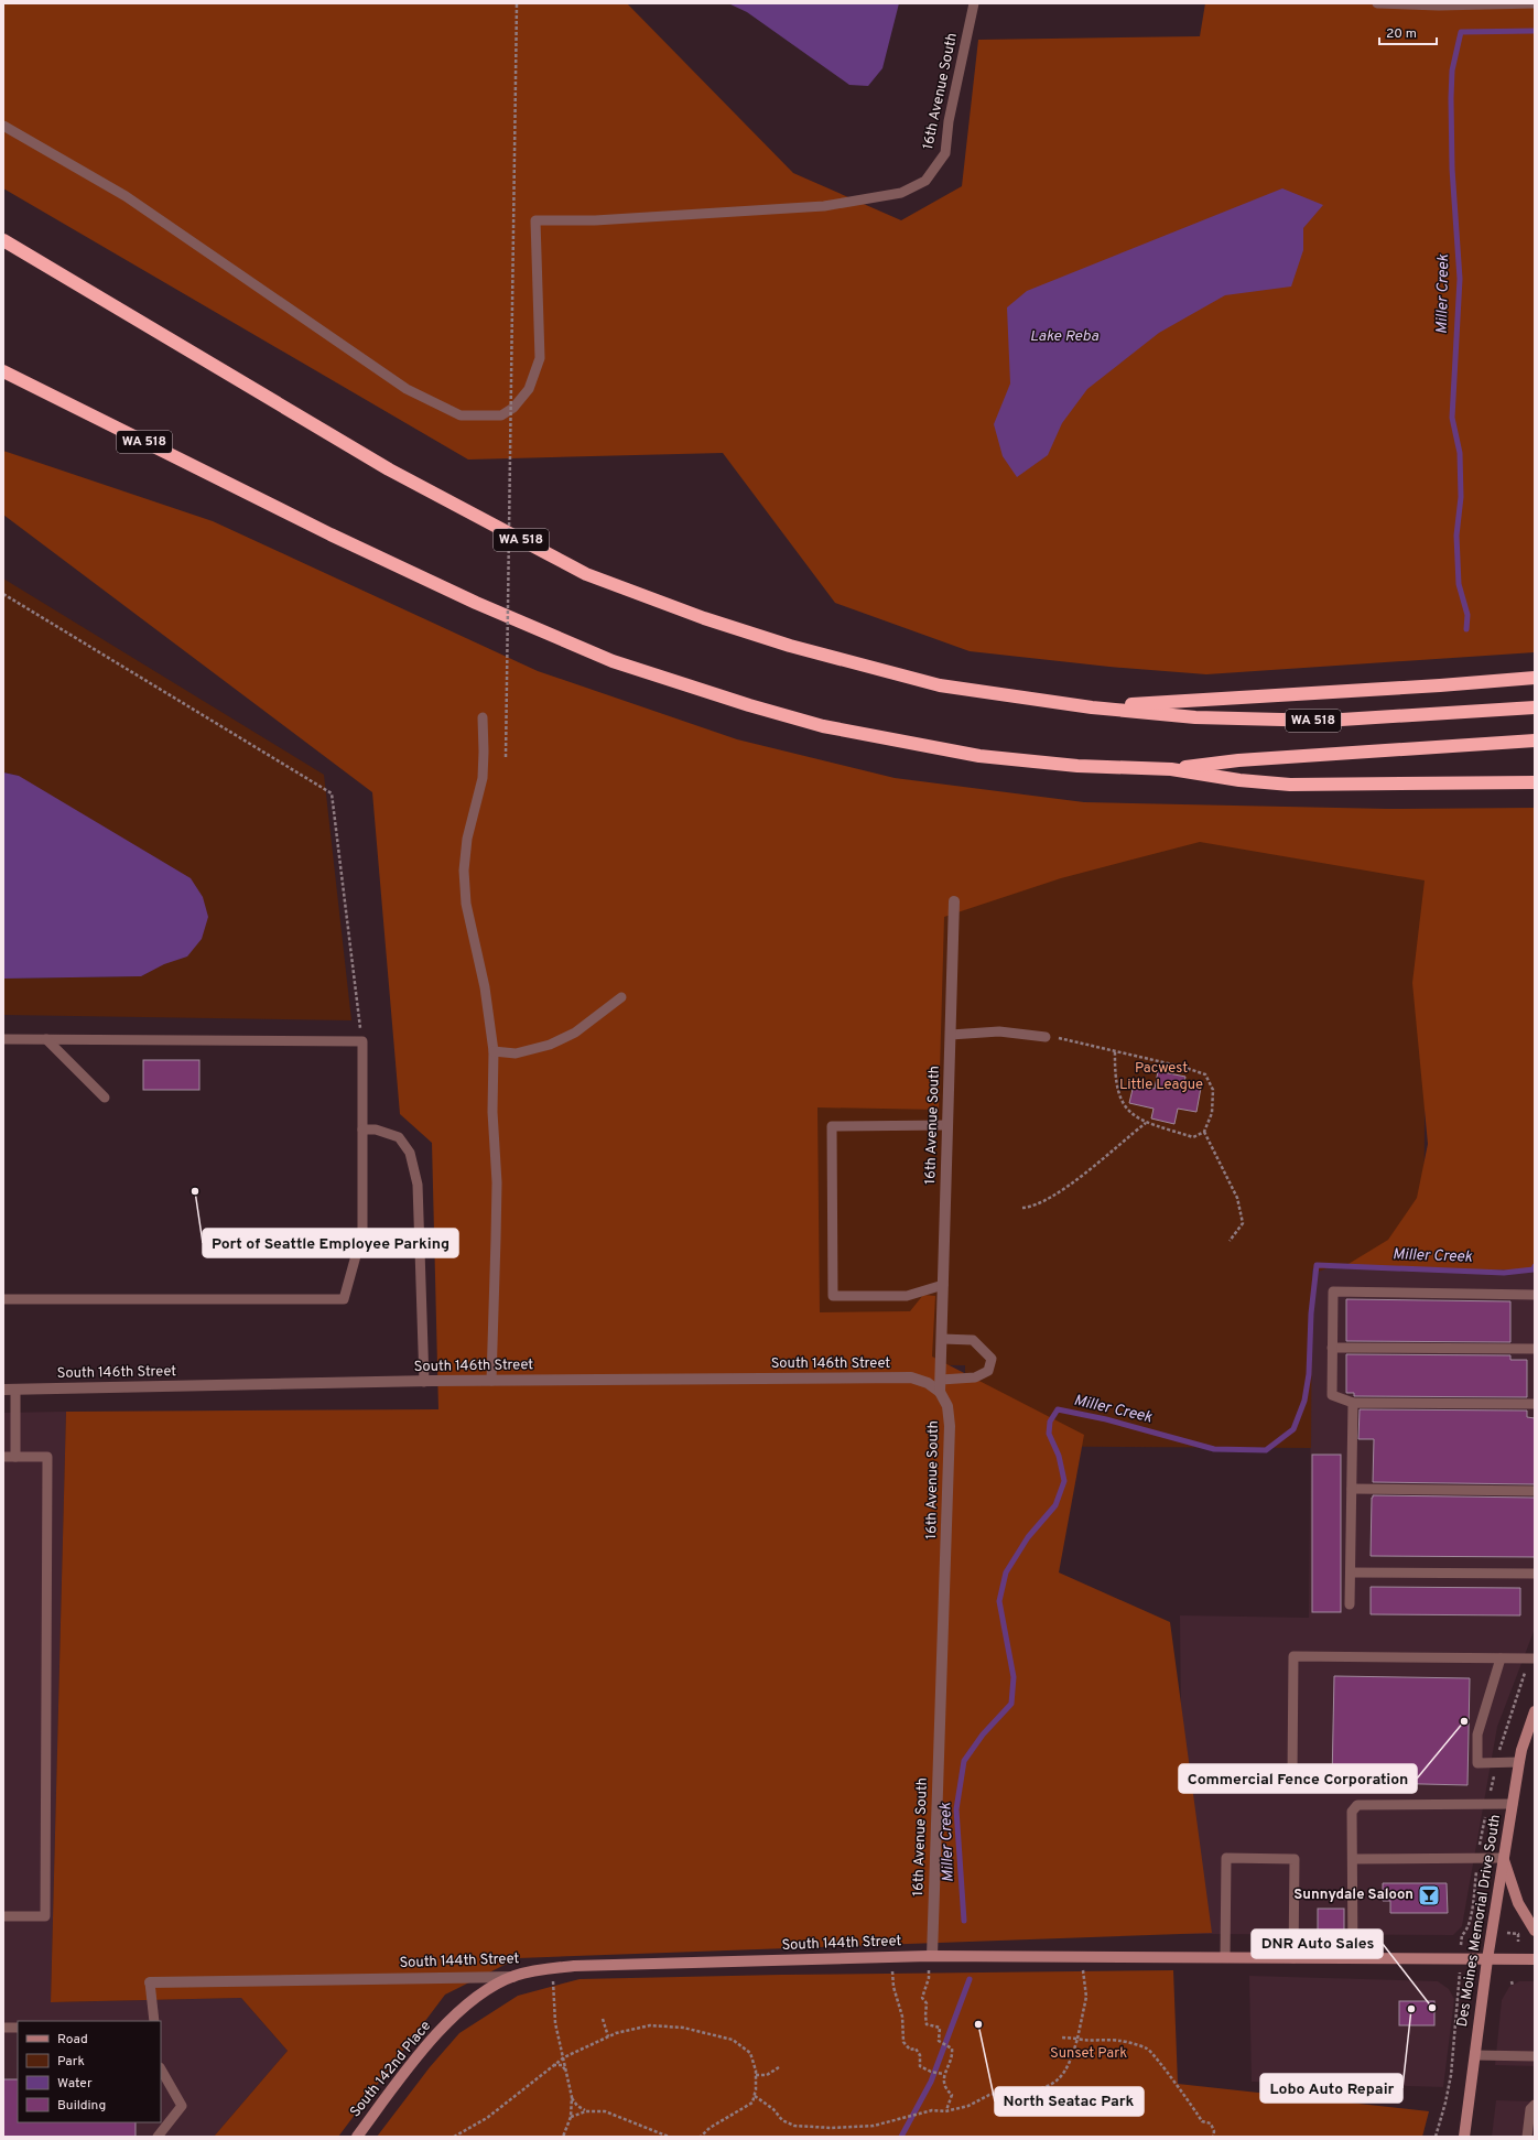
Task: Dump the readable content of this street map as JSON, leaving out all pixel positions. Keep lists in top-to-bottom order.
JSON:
{
  "streets": {
    "highway": ["WA 518"],
    "street": [
      "16th Avenue South",
      "South 146th Street",
      "Des Moines Memorial Drive South",
      "South 144th Street",
      "South 142nd Place"
    ]
  },
  "crossings": [
    ["16th Avenue South", "South 146th Street"],
    ["16th Avenue South", "South 144th Street"],
    ["Des Moines Memorial Drive South", "South 144th Street"],
    ["South 144th Street", "South 142nd Place"]
  ],
  "water": ["Miller Creek", "Lake Reba"],
  "parks": ["Pacwest Little League", "Sunset Park"],
  "places": {
    "other": [
      "Port of Seattle Employee Parking",
      "Commercial Fence Corporation",
      "DNR Auto Sales",
      "Lobo Auto Repair",
      "North Seatac Park"
    ],
    "bar": ["Sunnydale Saloon"]
  },
  "legend": [
    "Road",
    "Park",
    "Water",
    "Building"
  ],
  "scale_bar": "20 m"
}
